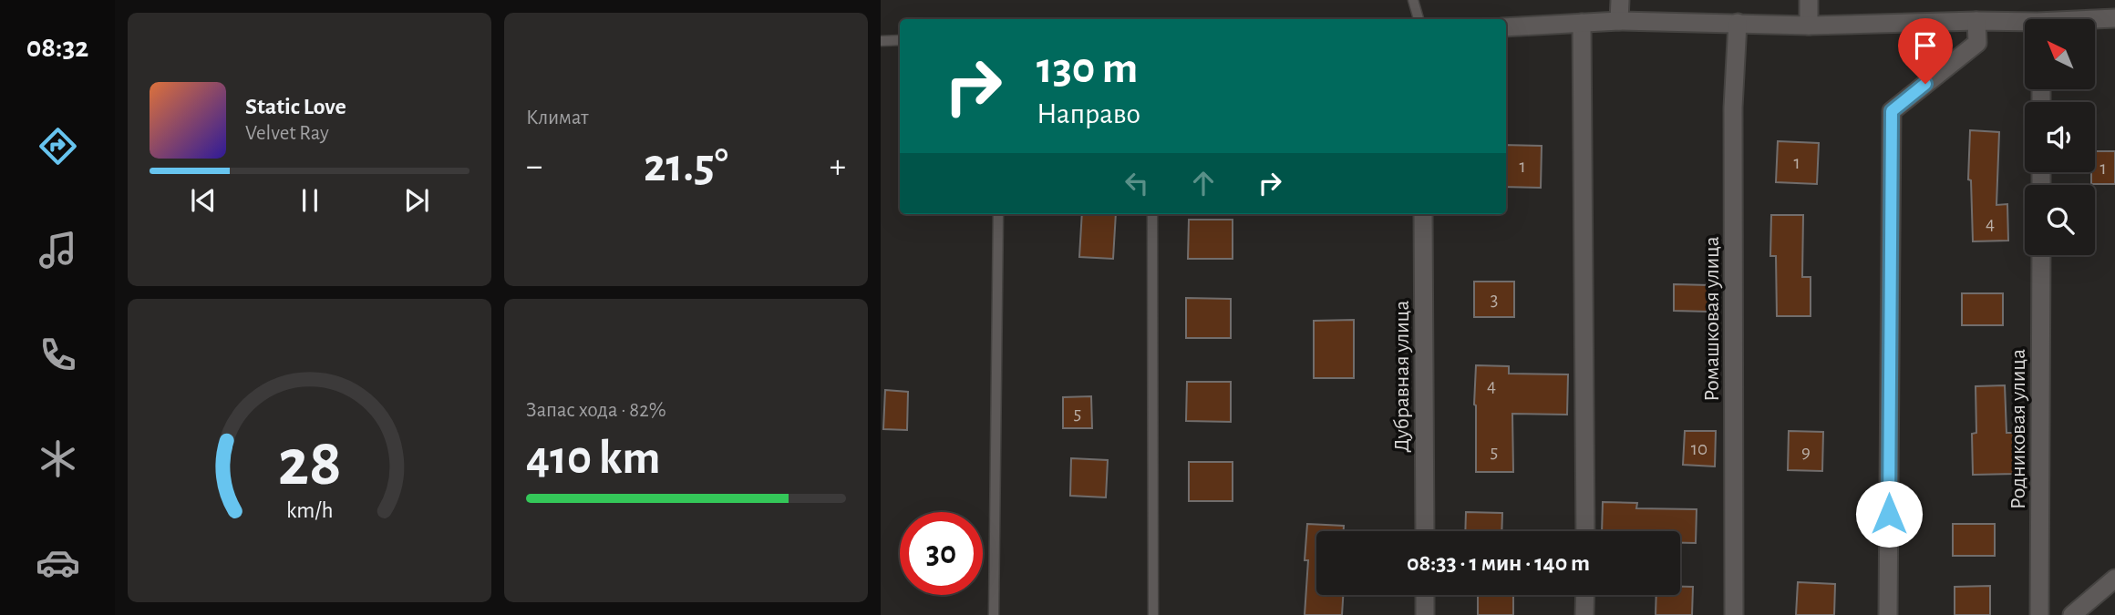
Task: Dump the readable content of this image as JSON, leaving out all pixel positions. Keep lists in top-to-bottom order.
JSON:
{
  "streets": {
    "street": ["Ромашковая улица", "Дубравная улица", "Родниковая улица"]
  },
  "house_numbers": [
    "1",
    "1",
    "1",
    "4",
    "3",
    "4",
    "5",
    "10",
    "5",
    "9"
  ],
  "north": "top left",
  "page": {
    "tabs": "08:32",
    "tile": [
      "Климат",
      ["Запас хода · 82%", "410 km"]
    ],
    "turn": ["130 m", "Направо"],
    "song": ["Static Love", "Velvet Ray"],
    "heat": ["−", "21.5°", "+"],
    "limit": "30",
    "trip": "08:33 · 1 мин · 140 m",
    "gauge": ["28", "km/h"]
  }
}
